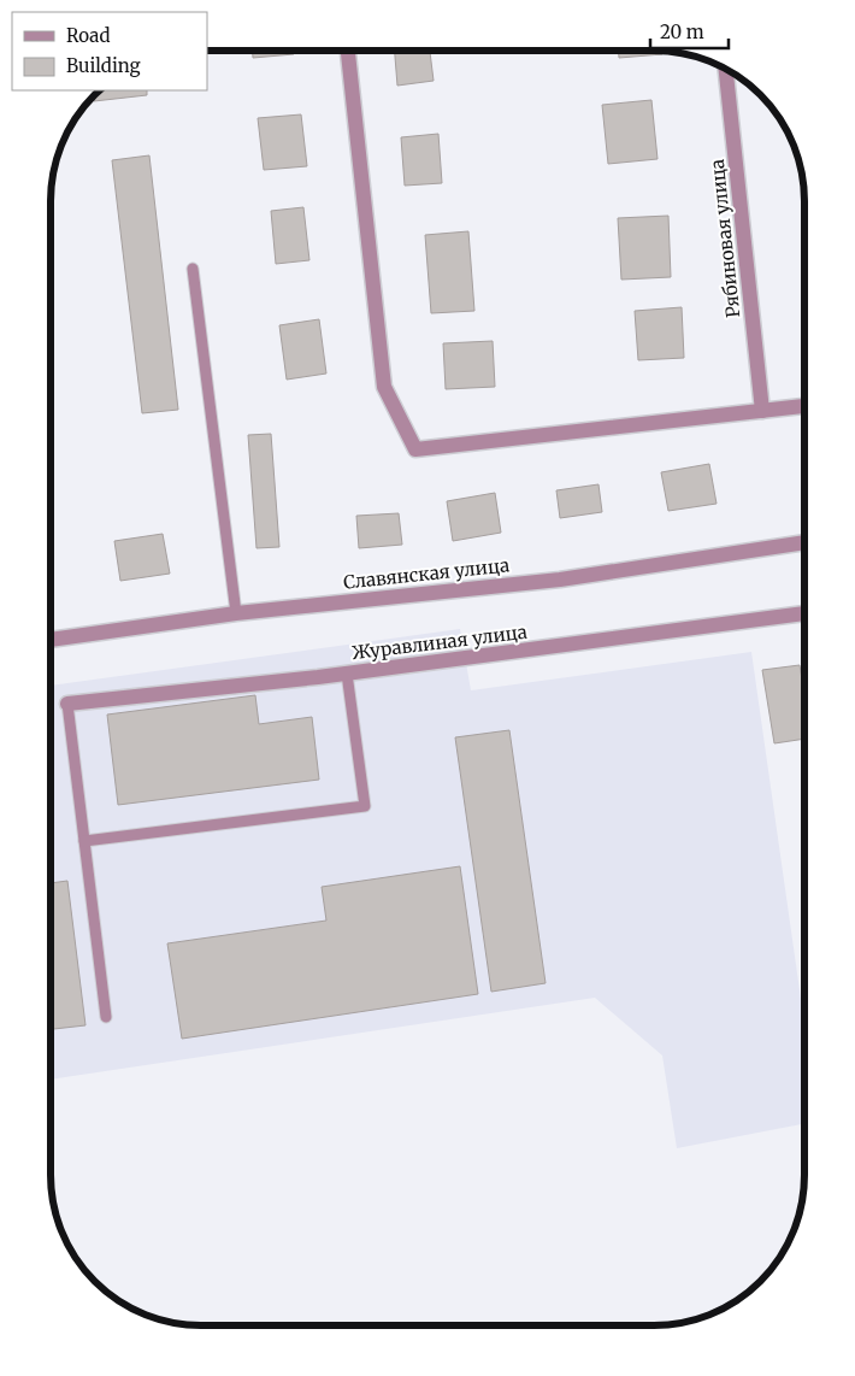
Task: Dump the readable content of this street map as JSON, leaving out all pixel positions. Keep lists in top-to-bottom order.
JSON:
{
  "streets": {
    "street": ["Рябиновая улица", "Славянская улица", "Журавлиная улица"]
  },
  "legend": ["Road", "Building"],
  "scale_bar": "20 m"
}
